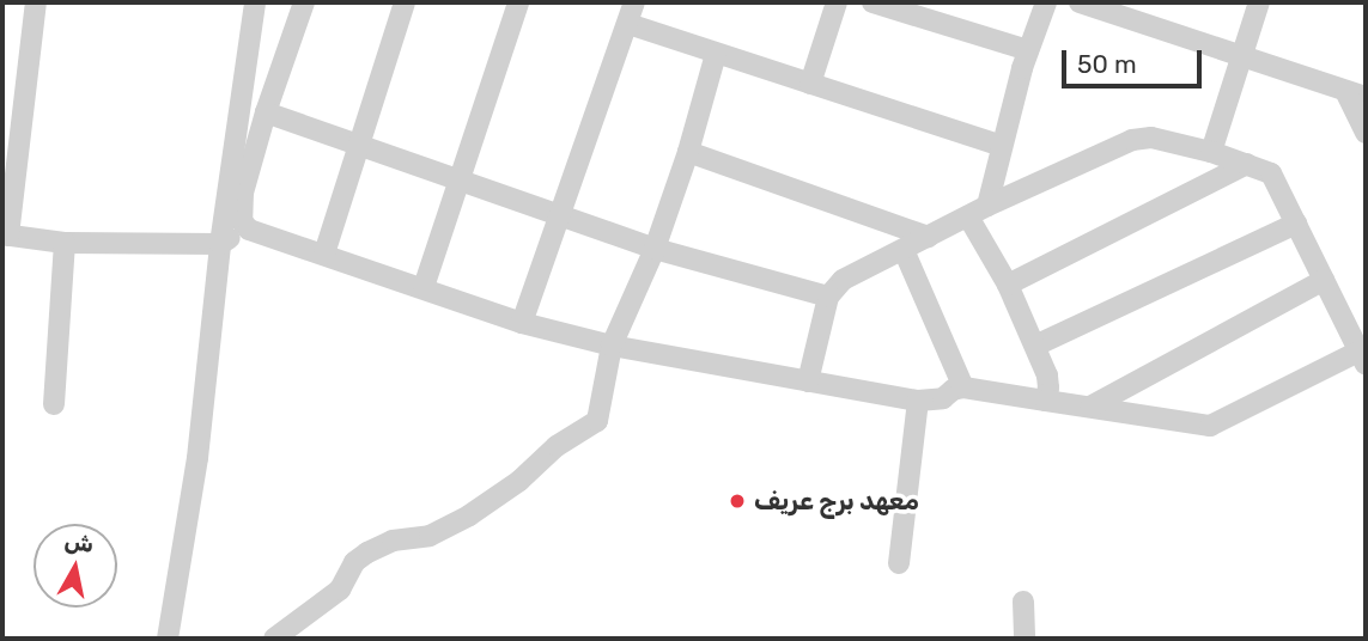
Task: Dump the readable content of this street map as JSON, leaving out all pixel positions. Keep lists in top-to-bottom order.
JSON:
{
  "places": ["معهد برج عريف"],
  "scale_bar": "50 m",
  "north": "top"
}
